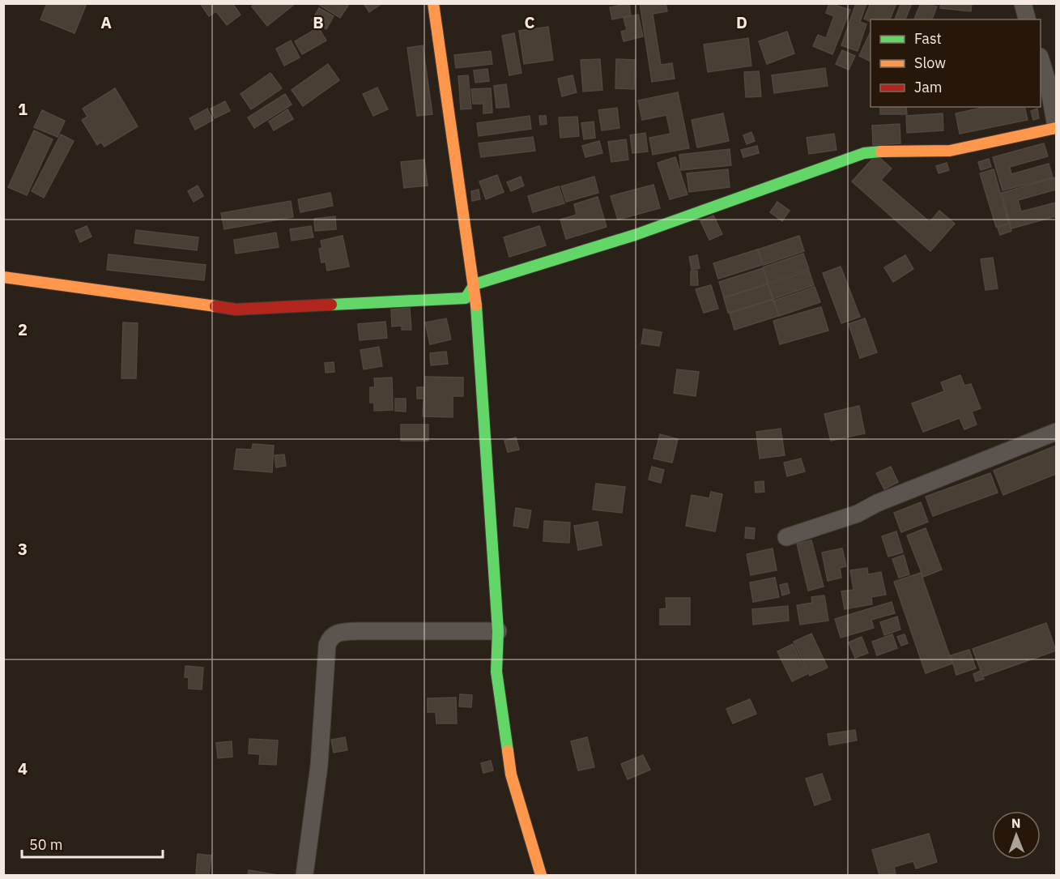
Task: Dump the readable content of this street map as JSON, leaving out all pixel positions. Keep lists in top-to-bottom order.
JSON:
{
  "legend": ["Fast", "Slow", "Jam"],
  "scale_bar": "50 m",
  "north": "top",
  "grid": {
    "columns": [
      "A",
      "B",
      "C",
      "D"
    ],
    "rows": [
      "1",
      "2",
      "3",
      "4"
    ]
  }
}
